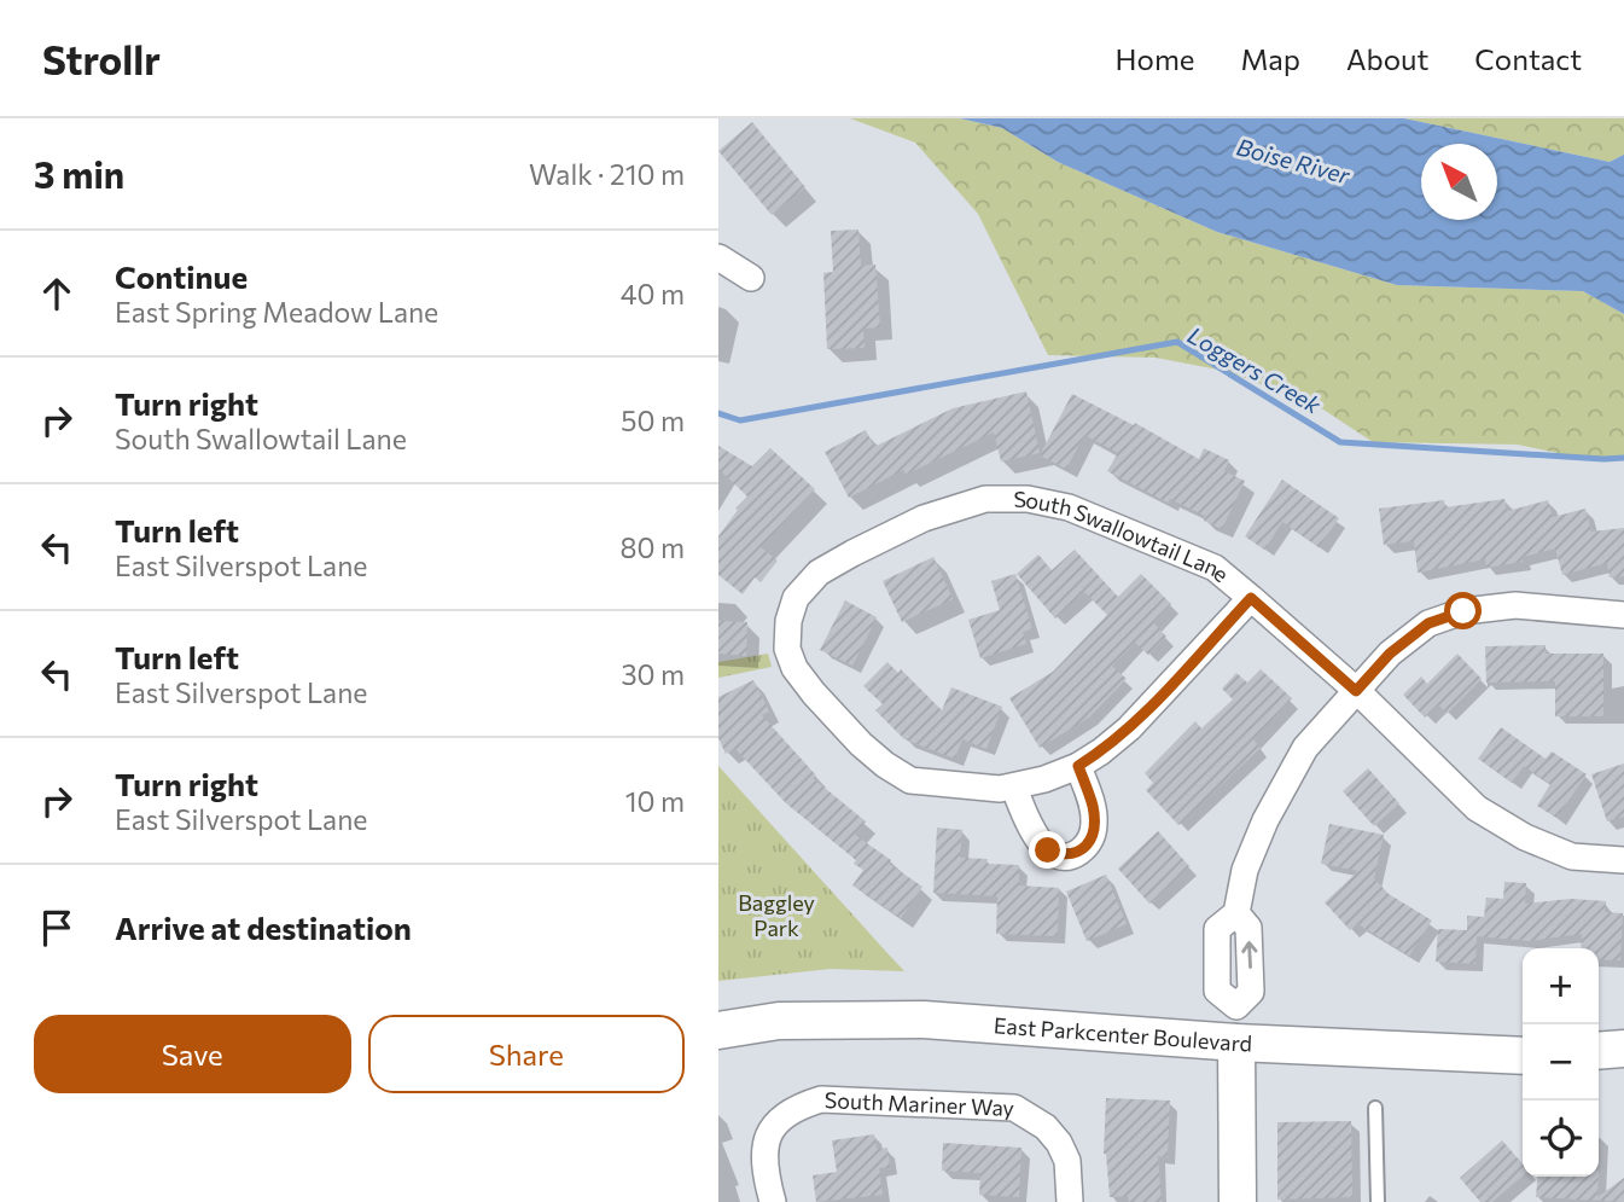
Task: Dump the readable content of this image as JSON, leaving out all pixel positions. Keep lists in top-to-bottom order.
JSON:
{
  "streets": {
    "main road": ["East Parkcenter Boulevard"],
    "street": ["South Swallowtail Lane", "South Mariner Way"]
  },
  "water": ["Boise River", "Loggers Creek"],
  "parks": ["Baggley Park"],
  "north": "top left",
  "page": {
    "header": "Strollr",
    "nav": [
      "Home",
      "Map",
      "About",
      "Contact"
    ],
    "heading": ["3 min", "Walk · 210 m"],
    "list": [
      ["Continue", "East Spring Meadow Lane", "40 m"],
      ["Turn right", "South Swallowtail Lane", "50 m"],
      ["Turn left", "East Silverspot Lane", "80 m"],
      ["Turn left", "East Silverspot Lane", "30 m"],
      ["Turn right", "East Silverspot Lane", "10 m"],
      "Arrive at destination"
    ],
    "map_buttons": ["+", "−"],
    "buttons": ["Save", "Share"]
  }
}
